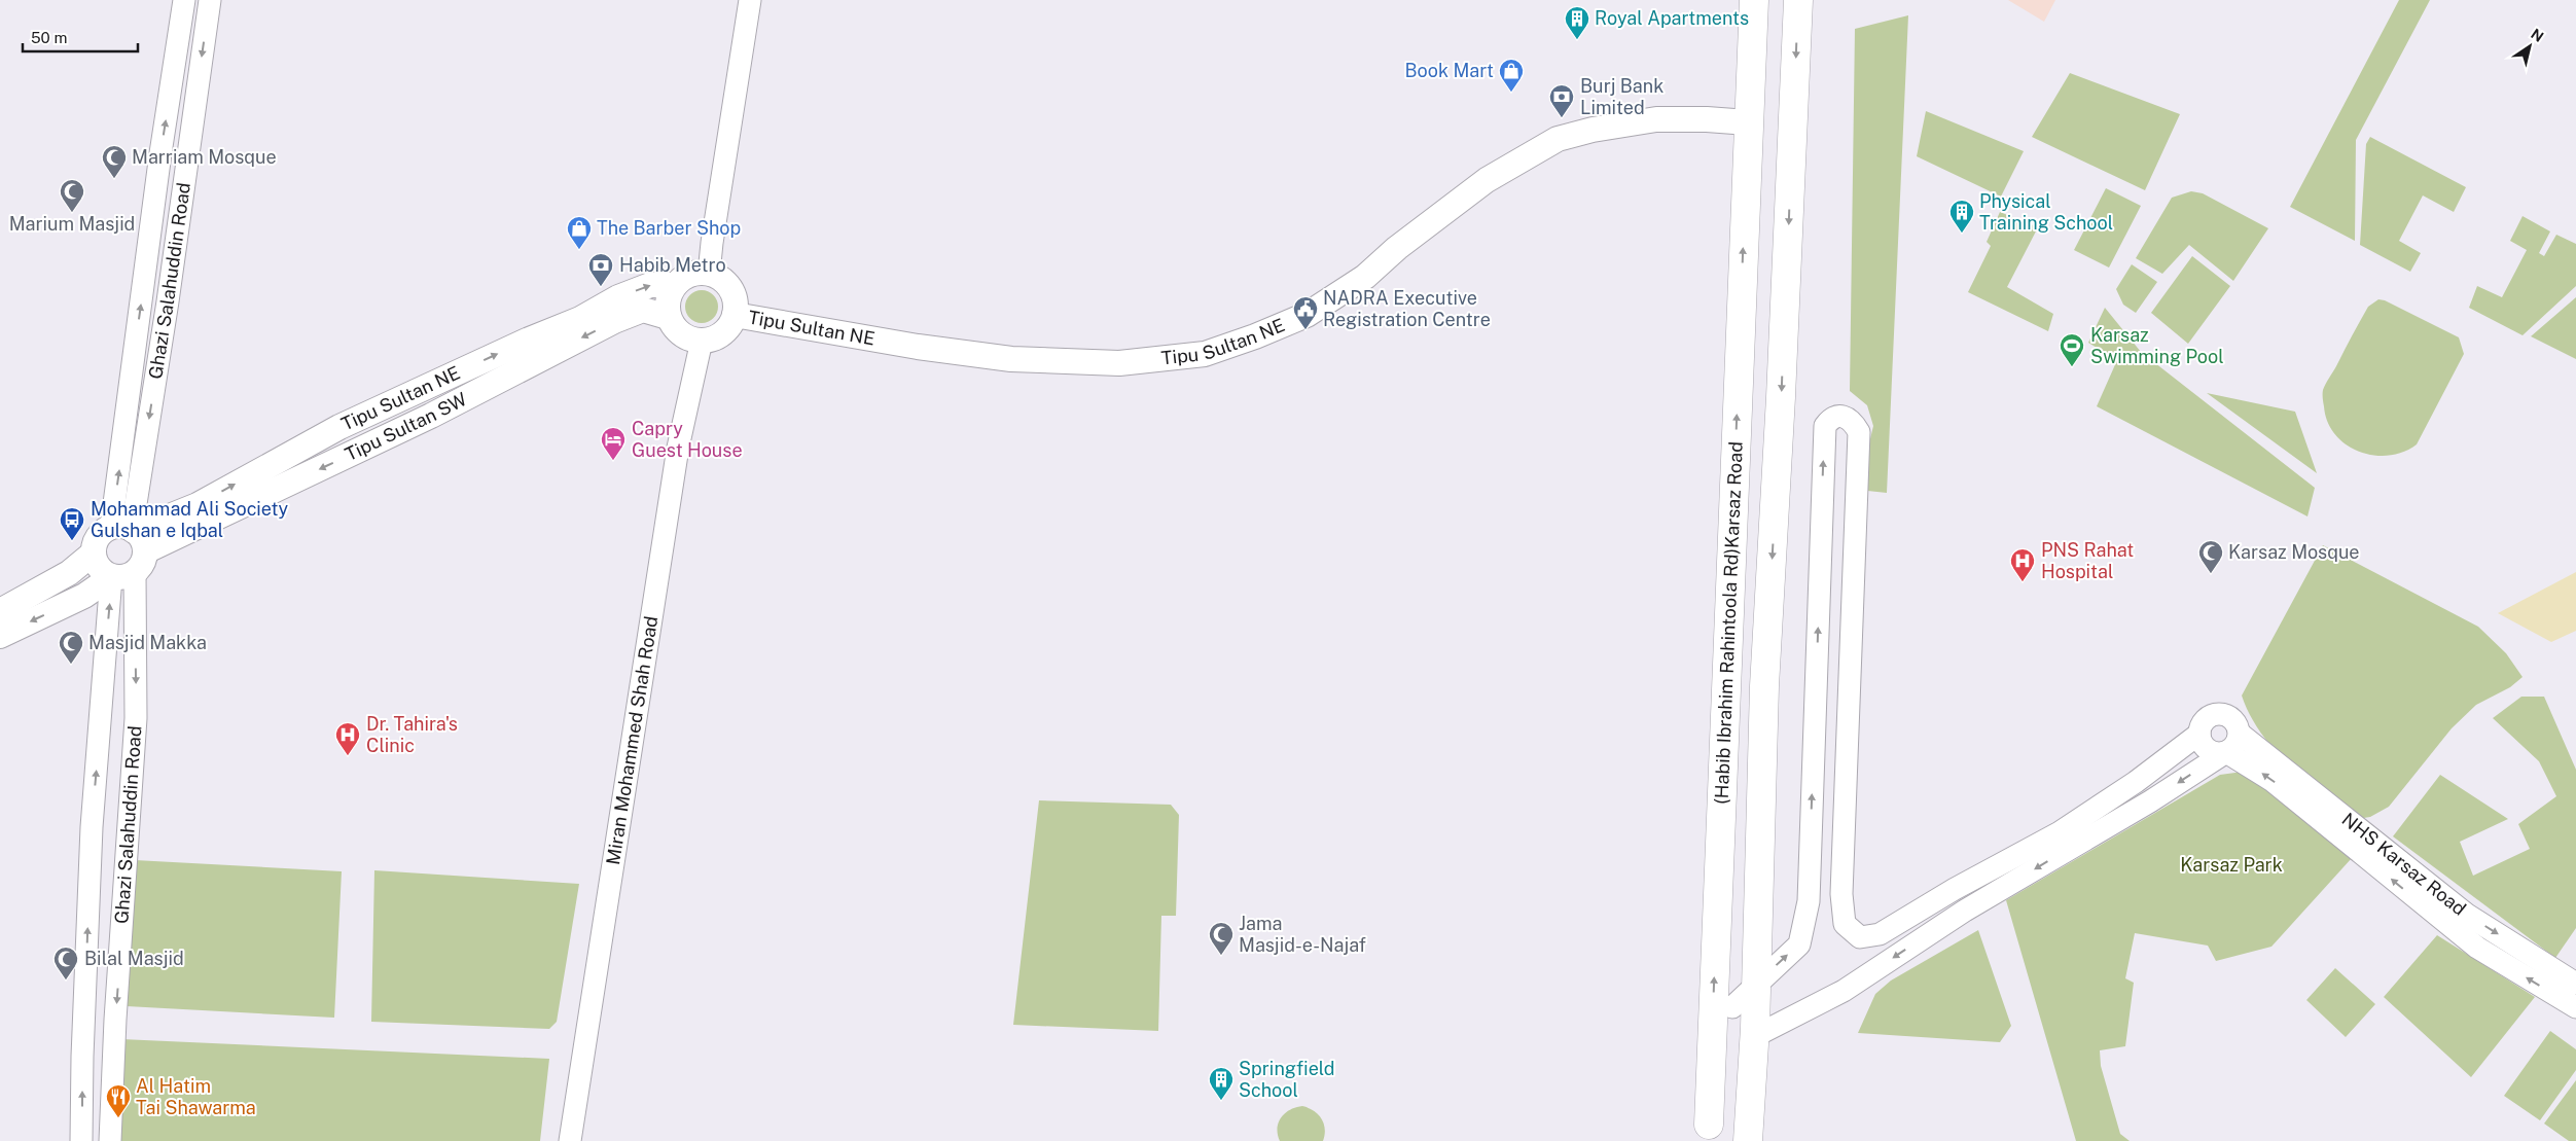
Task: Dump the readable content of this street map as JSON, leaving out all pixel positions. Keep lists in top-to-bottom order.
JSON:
{
  "streets": {
    "highway": ["(Habib Ibrahim Rahintoola Rd)Karsaz Road"],
    "main road": ["Tipu Sultan NE", "Tipu Sultan SW"],
    "street": ["Ghazi Salahuddin Road", "Miran Mohammed Shah Road", "NHS Karsaz Road"]
  },
  "crossings": [
    ["Ghazi Salahuddin Road", "Tipu Sultan NE"],
    ["Ghazi Salahuddin Road", "Tipu Sultan SW"],
    ["Tipu Sultan NE", "Tipu Sultan SW"],
    ["Tipu Sultan NE", "(Habib Ibrahim Rahintoola Rd)Karsaz Road"],
    ["Tipu Sultan NE", "Miran Mohammed Shah Road"],
    ["Tipu Sultan SW", "Miran Mohammed Shah Road"]
  ],
  "one_way": ["Tipu Sultan SW"],
  "parks": ["Karsaz Park"],
  "places": {
    "building": ["Royal Apartments", "Physical Training School", "Springfield School"],
    "shop": ["Book Mart", "The Barber Shop"],
    "bank": ["Burj Bank Limited", "Habib Metro"],
    "mosque": [
      "Marriam Mosque",
      "Marium Masjid",
      "Karsaz Mosque",
      "Masjid Makka",
      "Jama Masjid-e-Najaf",
      "Bilal Masjid"
    ],
    "public building": ["NADRA Executive Registration Centre"],
    "sports": ["Karsaz Swimming Pool"],
    "hotel": ["Capry Guest House"],
    "bus stop": ["Mohammad Ali Society Gulshan e Iqbal"],
    "hospital": ["PNS Rahat Hospital", "Dr. Tahira's Clinic"],
    "restaurant": ["Al Hatim Tai Shawarma"]
  },
  "scale_bar": "50 m",
  "north": "top right"
}
